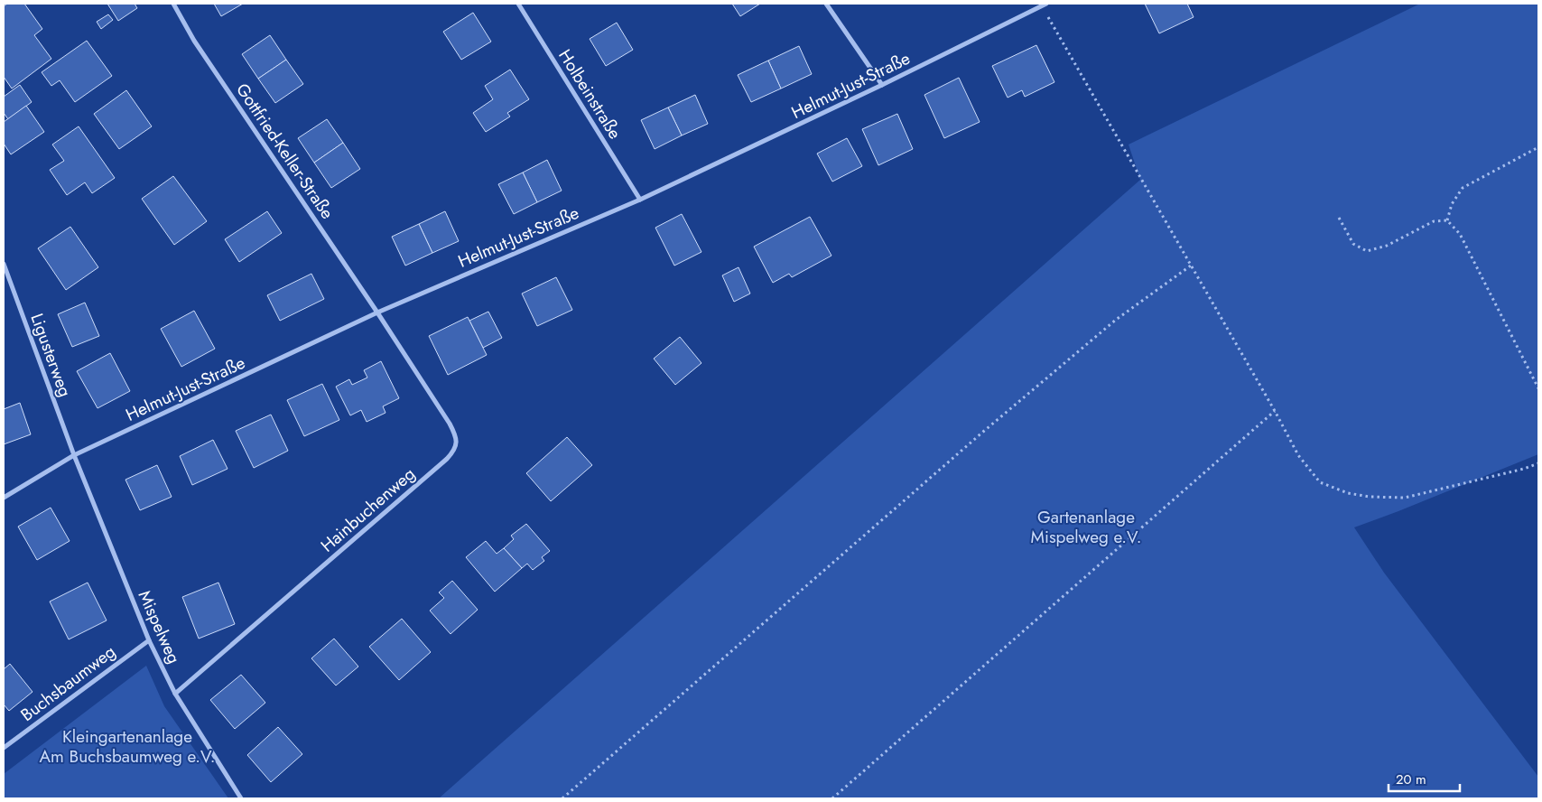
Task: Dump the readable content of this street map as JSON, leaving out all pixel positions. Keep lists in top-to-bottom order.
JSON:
{
  "streets": {
    "street": [
      "Helmut-Just-Straße",
      "Holbeinstraße",
      "Gottfried-Keller-Straße",
      "Ligusterweg",
      "Hainbuchenweg",
      "Mispelweg",
      "Buchsbaumweg"
    ]
  },
  "crossings": [
    ["Helmut-Just-Straße", "Holbeinstraße"],
    ["Helmut-Just-Straße", "Gottfried-Keller-Straße"],
    ["Helmut-Just-Straße", "Ligusterweg"],
    ["Helmut-Just-Straße", "Hainbuchenweg"],
    ["Helmut-Just-Straße", "Mispelweg"],
    ["Gottfried-Keller-Straße", "Hainbuchenweg"],
    ["Ligusterweg", "Mispelweg"],
    ["Hainbuchenweg", "Mispelweg"],
    ["Mispelweg", "Buchsbaumweg"]
  ],
  "parks": ["Gartenanlage Mispelweg e.V.", "Kleingartenanlage Am Buchsbaumweg e.V."],
  "scale_bar": "20 m"
}
